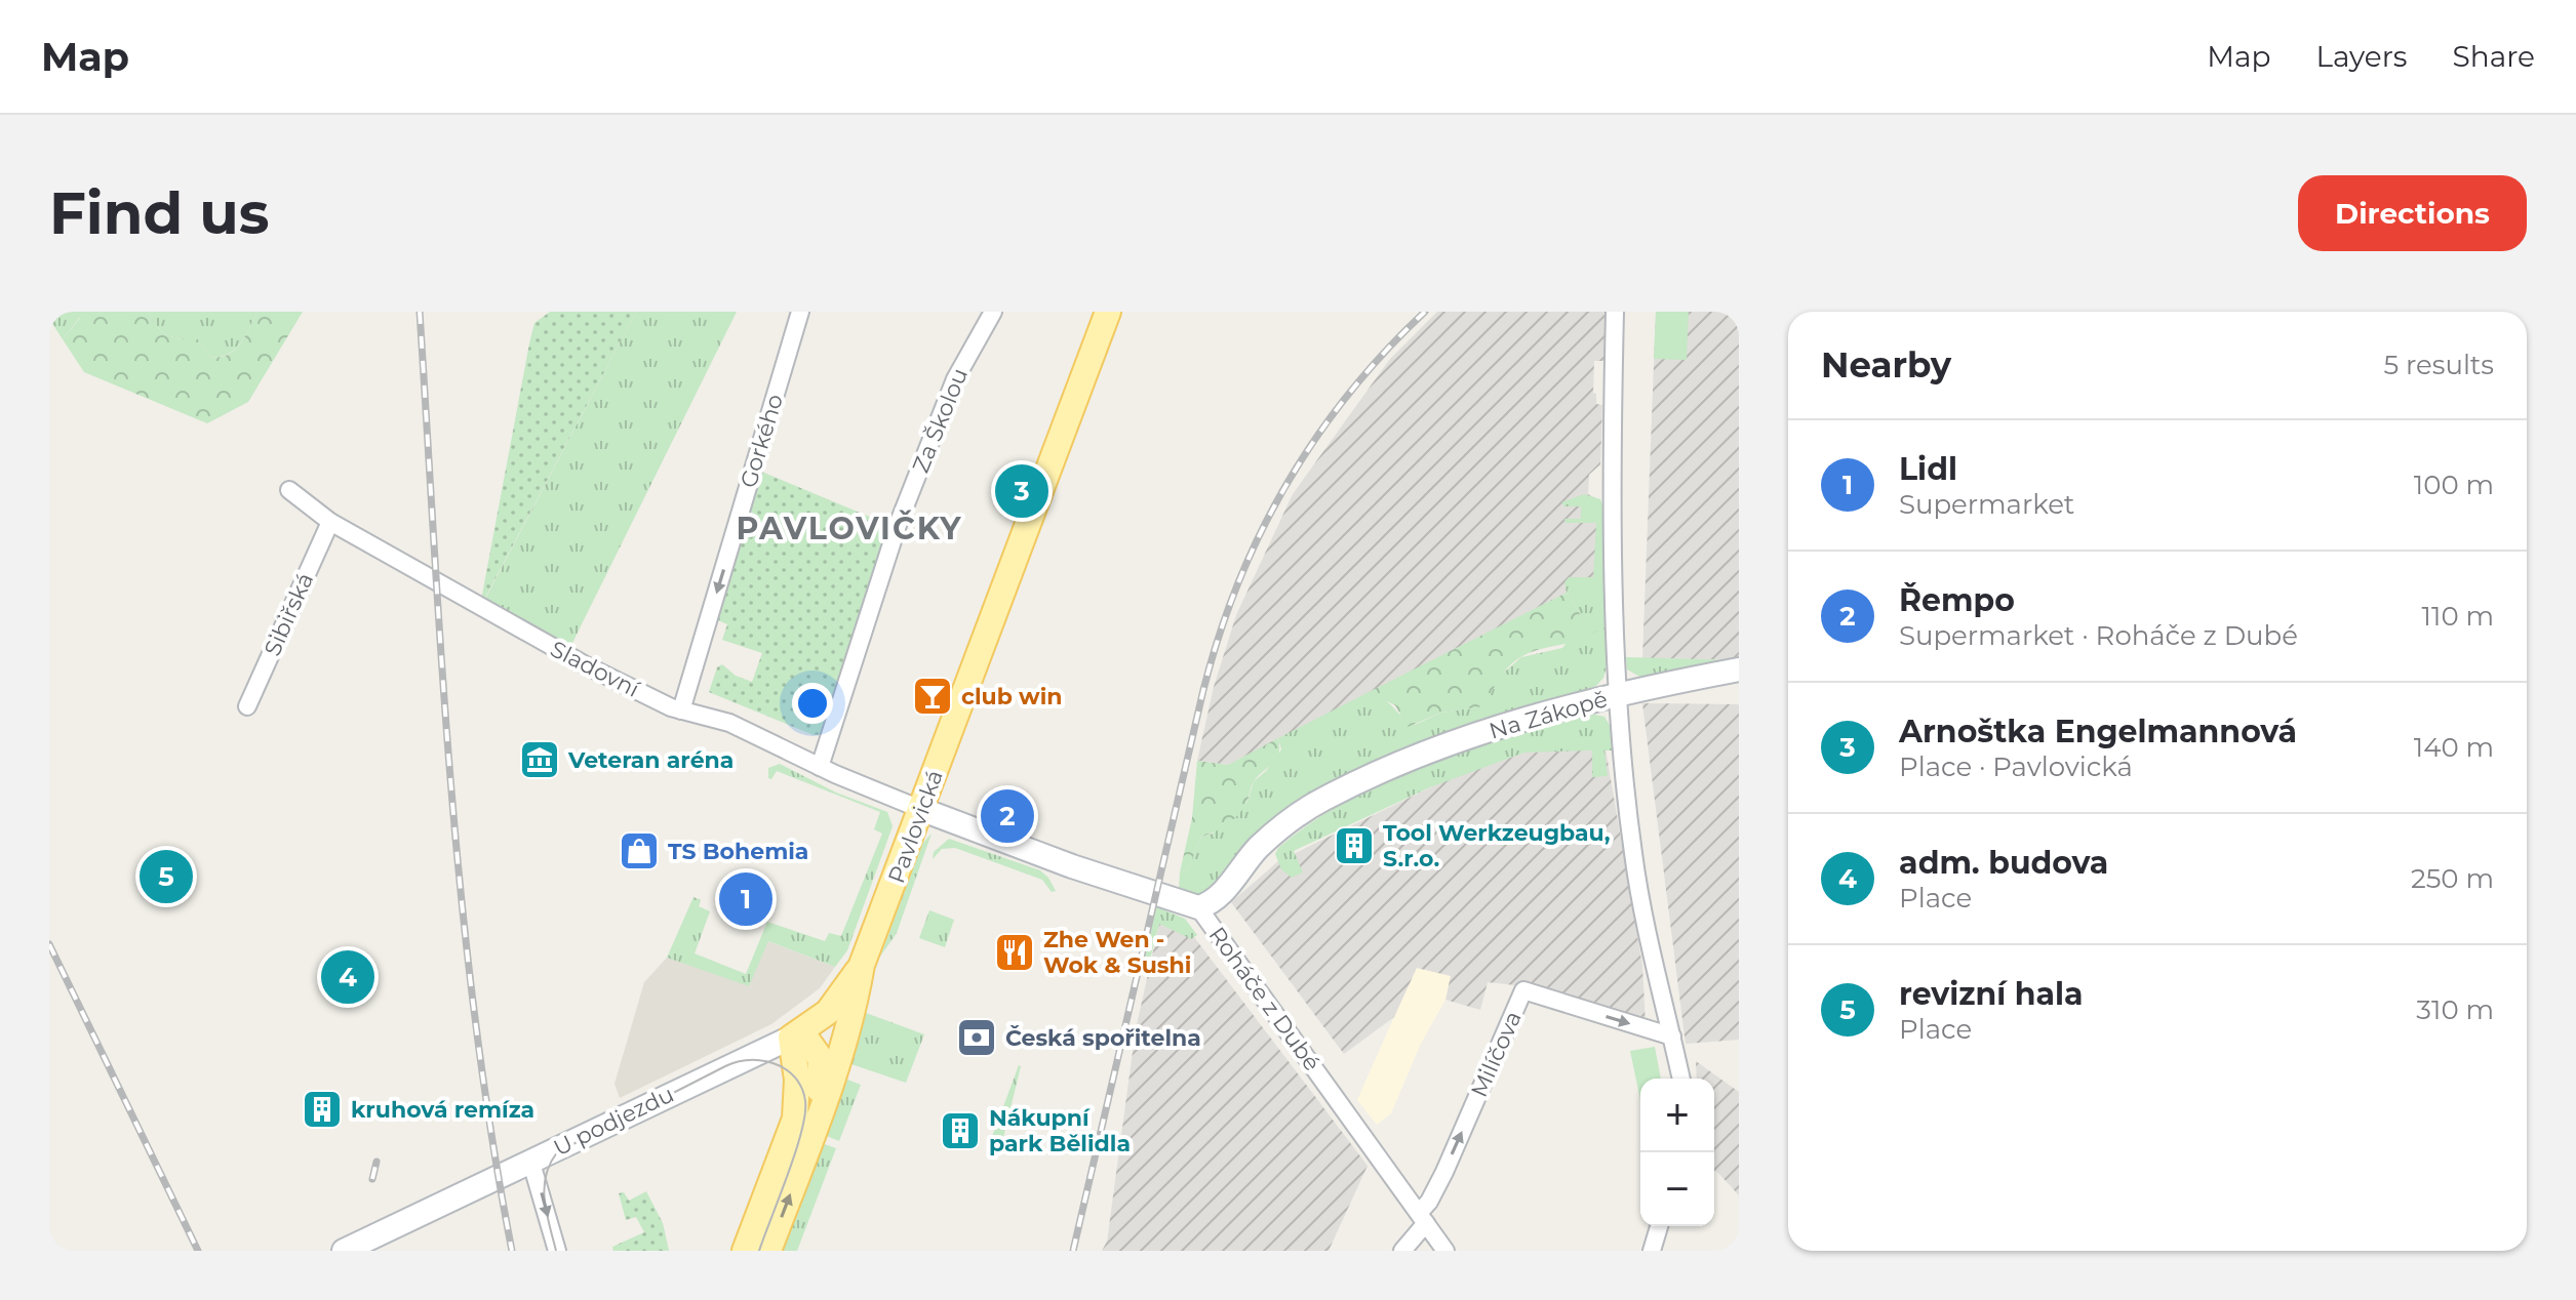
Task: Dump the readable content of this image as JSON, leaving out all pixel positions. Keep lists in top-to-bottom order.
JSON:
{
  "streets": {
    "main road": ["Pavlovická", "U podjezdu"],
    "street": [
      "Za Školou",
      "Gorkého",
      "Sibiřská",
      "Sladovní",
      "Na Zákopě",
      "Roháče z Dubé",
      "Milíčova"
    ]
  },
  "crossings": [
    ["Za Školou", "Sladovní"],
    ["Gorkého", "Sladovní"],
    ["Sibiřská", "Sladovní"],
    ["Sladovní", "Pavlovická"],
    ["Sladovní", "Roháče z Dubé"],
    ["Na Zákopě", "Roháče z Dubé"],
    ["Pavlovická", "Roháče z Dubé"],
    ["Pavlovická", "U podjezdu"],
    ["Roháče z Dubé", "Milíčova"]
  ],
  "one_way": ["Gorkého"],
  "districts": ["PAVLOVIČKY"],
  "places": {
    "bar": ["club win"],
    "museum": ["Veteran aréna"],
    "building": ["Tool Werkzeugbau, S.r.o.", "kruhová remíza", "Nákupní park Bělidla"],
    "shop": ["TS Bohemia"],
    "restaurant": ["Zhe Wen - Wok & Sushi"],
    "bank": ["Česká spořitelna"]
  },
  "page": {
    "header": "Map",
    "nav": ["Map", "Layers", "Share"],
    "buttons": "Directions",
    "title": "Find us",
    "heading": ["Nearby", "5 results"],
    "list": [
      {
        "mark": "1",
        "name": "Lidl",
        "note": "Supermarket",
        "value": "100 m"
      },
      {
        "mark": "2",
        "name": "Řempo",
        "note": "Supermarket · Roháče z Dubé",
        "value": "110 m"
      },
      {
        "mark": "3",
        "name": "Arnoštka Engelmannová",
        "note": "Place · Pavlovická",
        "value": "140 m"
      },
      {
        "mark": "4",
        "name": "adm. budova",
        "note": "Place",
        "value": "250 m"
      },
      {
        "mark": "5",
        "name": "revizní hala",
        "note": "Place",
        "value": "310 m"
      }
    ],
    "pins": [
      "3",
      "2",
      "5",
      "1",
      "4"
    ],
    "map_buttons": ["+", "−"]
  }
}
